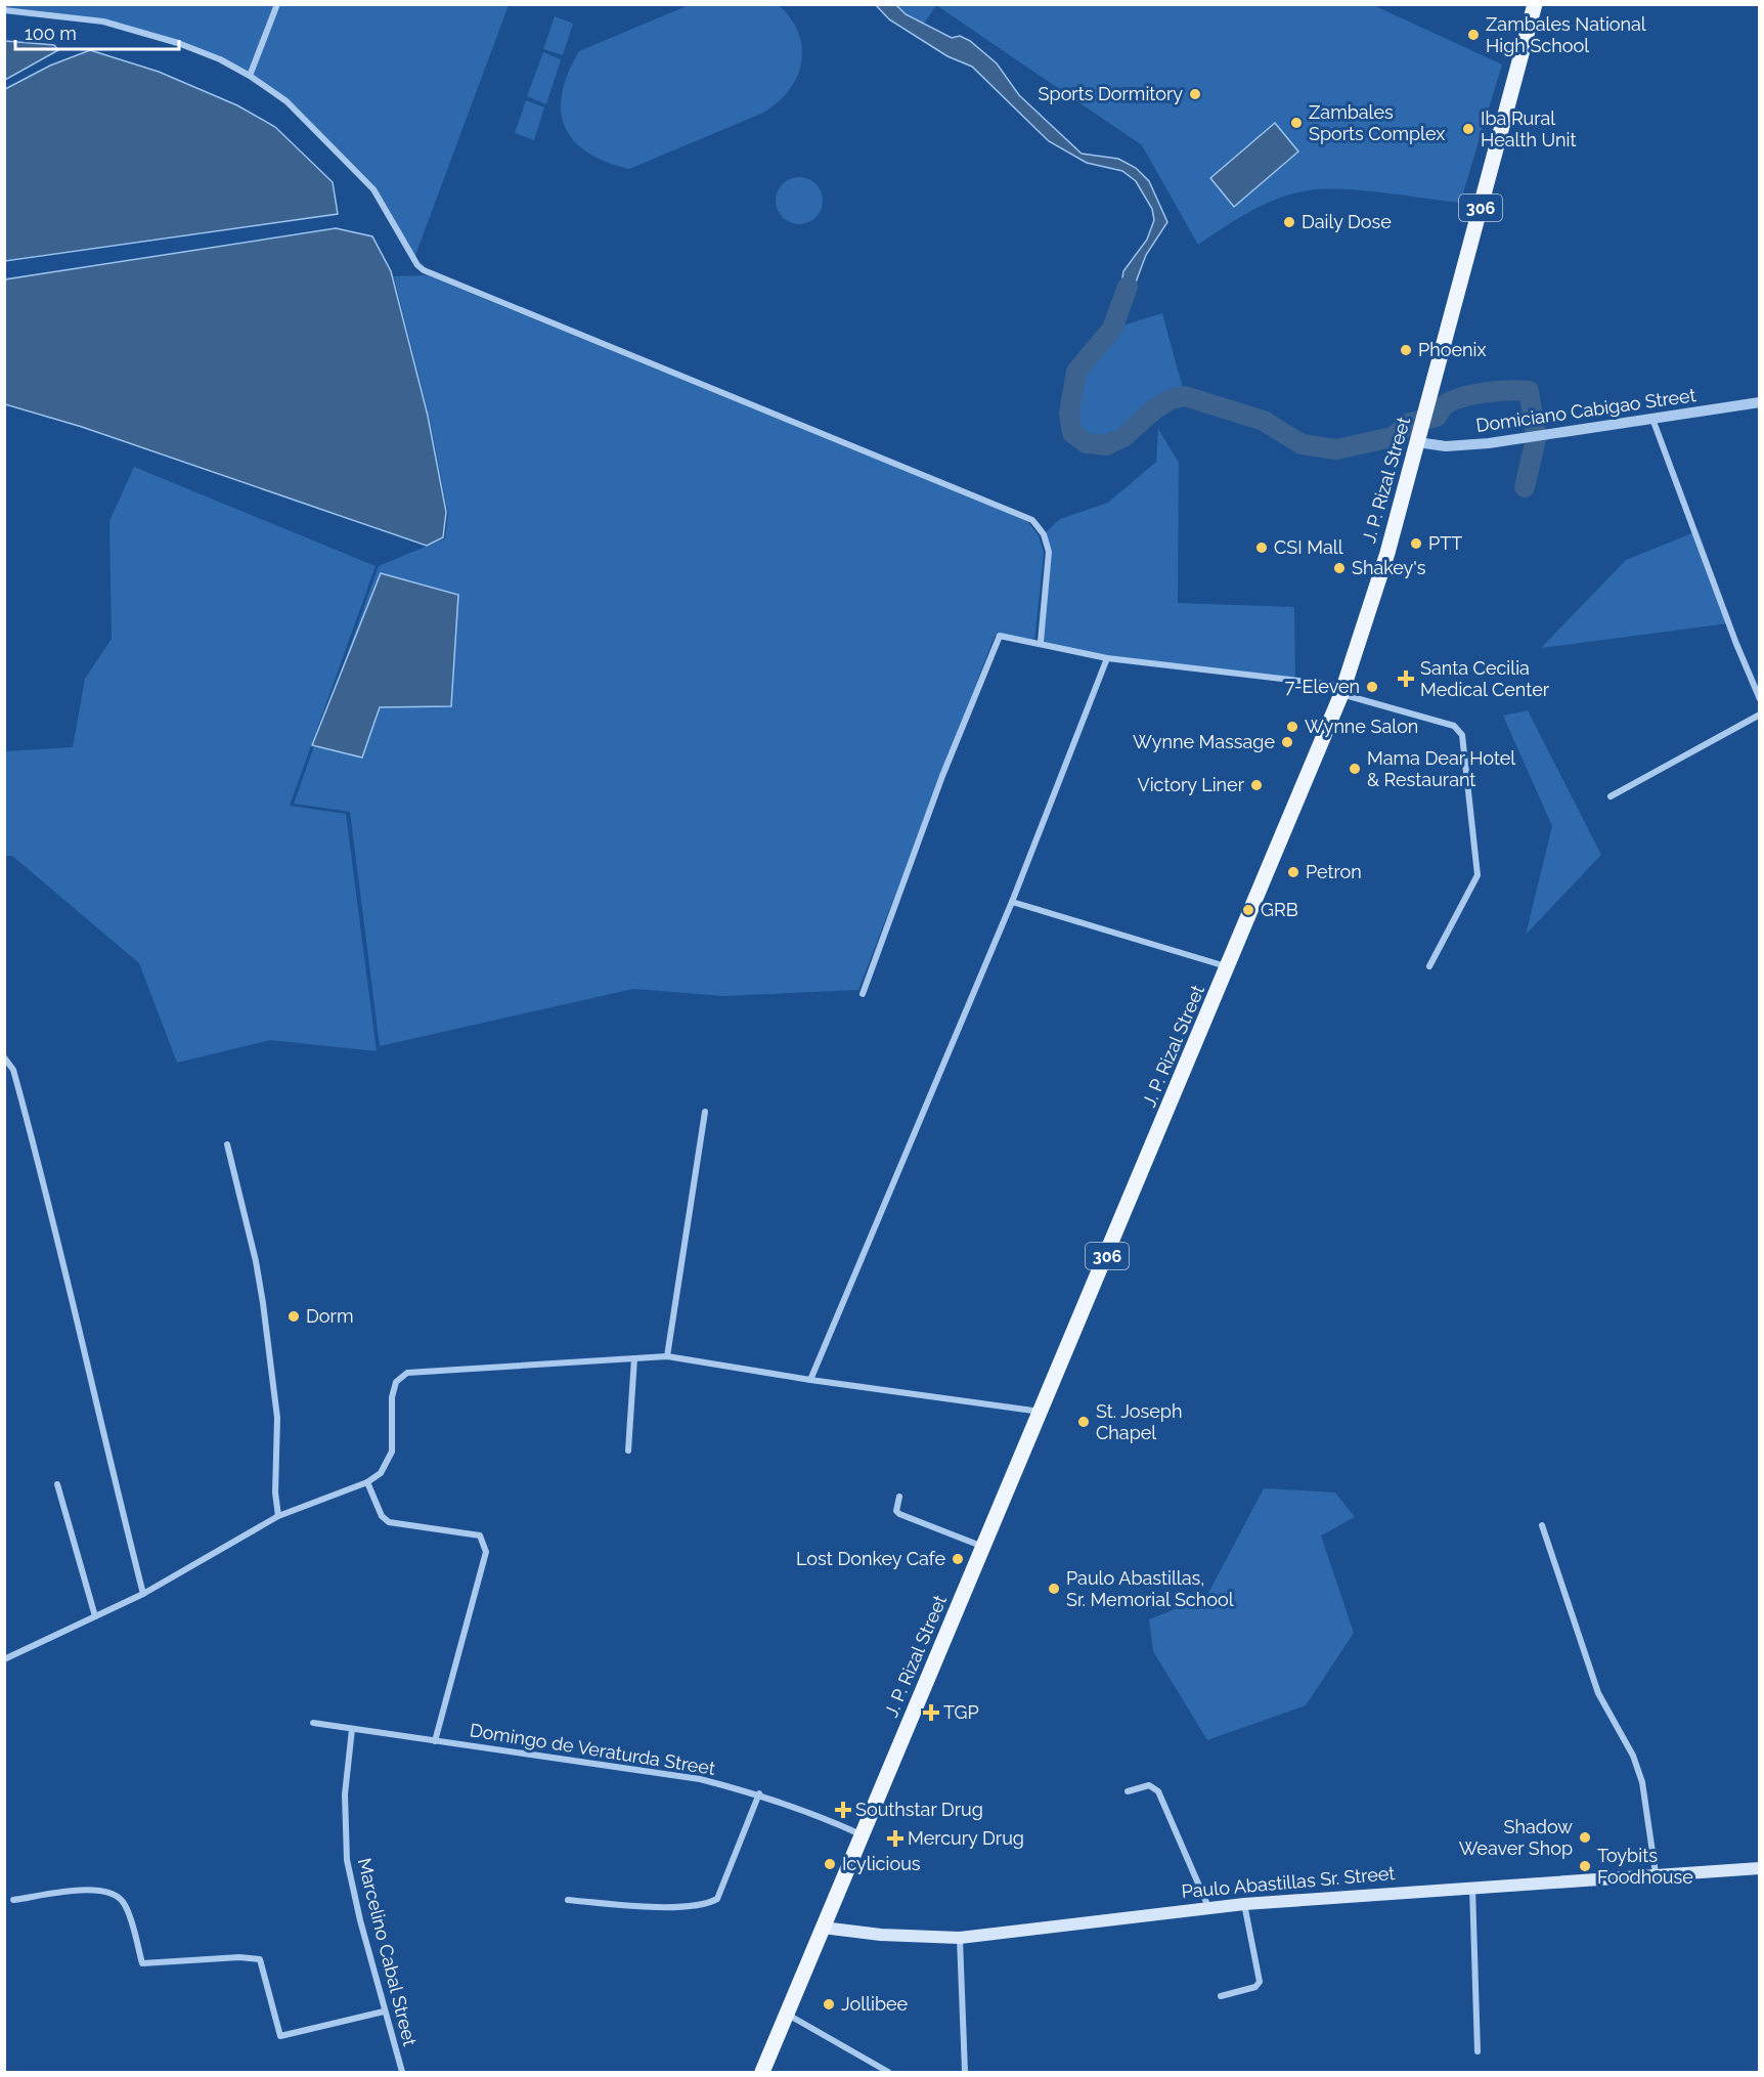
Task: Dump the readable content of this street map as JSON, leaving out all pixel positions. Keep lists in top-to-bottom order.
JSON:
{
  "streets": {
    "main road": ["306", "J. P. Rizal Street", "Paulo Abastillas Sr. Street"],
    "street": ["Domiciano Cabigao Street", "Domingo de Veraturda Street", "Marcelino Cabal Street"]
  },
  "crossings": [
    ["Domiciano Cabigao Street", "J. P. Rizal Street"],
    ["J. P. Rizal Street", "Domingo de Veraturda Street"],
    ["J. P. Rizal Street", "Paulo Abastillas Sr. Street"],
    ["Domingo de Veraturda Street", "Marcelino Cabal Street"]
  ],
  "places": {
    "other": [
      "Zambales National High School",
      "Sports Dormitory",
      "Zambales Sports Complex",
      "Iba Rural Health Unit",
      "Daily Dose",
      "Phoenix",
      "PTT",
      "CSI Mall",
      "Shakey's",
      "7-Eleven",
      "Wynne Salon",
      "Wynne Massage",
      "Mama Dear Hotel & Restaurant",
      "Victory Liner",
      "Petron",
      "GRB",
      "Dorm",
      "St. Joseph Chapel",
      "Lost Donkey Cafe",
      "Paulo Abastillas, Sr. Memorial School",
      "Shadow Weaver Shop",
      "Icylicious",
      "Toybits Foodhouse",
      "Jollibee"
    ],
    "health": [
      "Santa Cecilia Medical Center",
      "TGP",
      "Southstar Drug",
      "Mercury Drug"
    ]
  },
  "scale_bar": "100 m"
}
